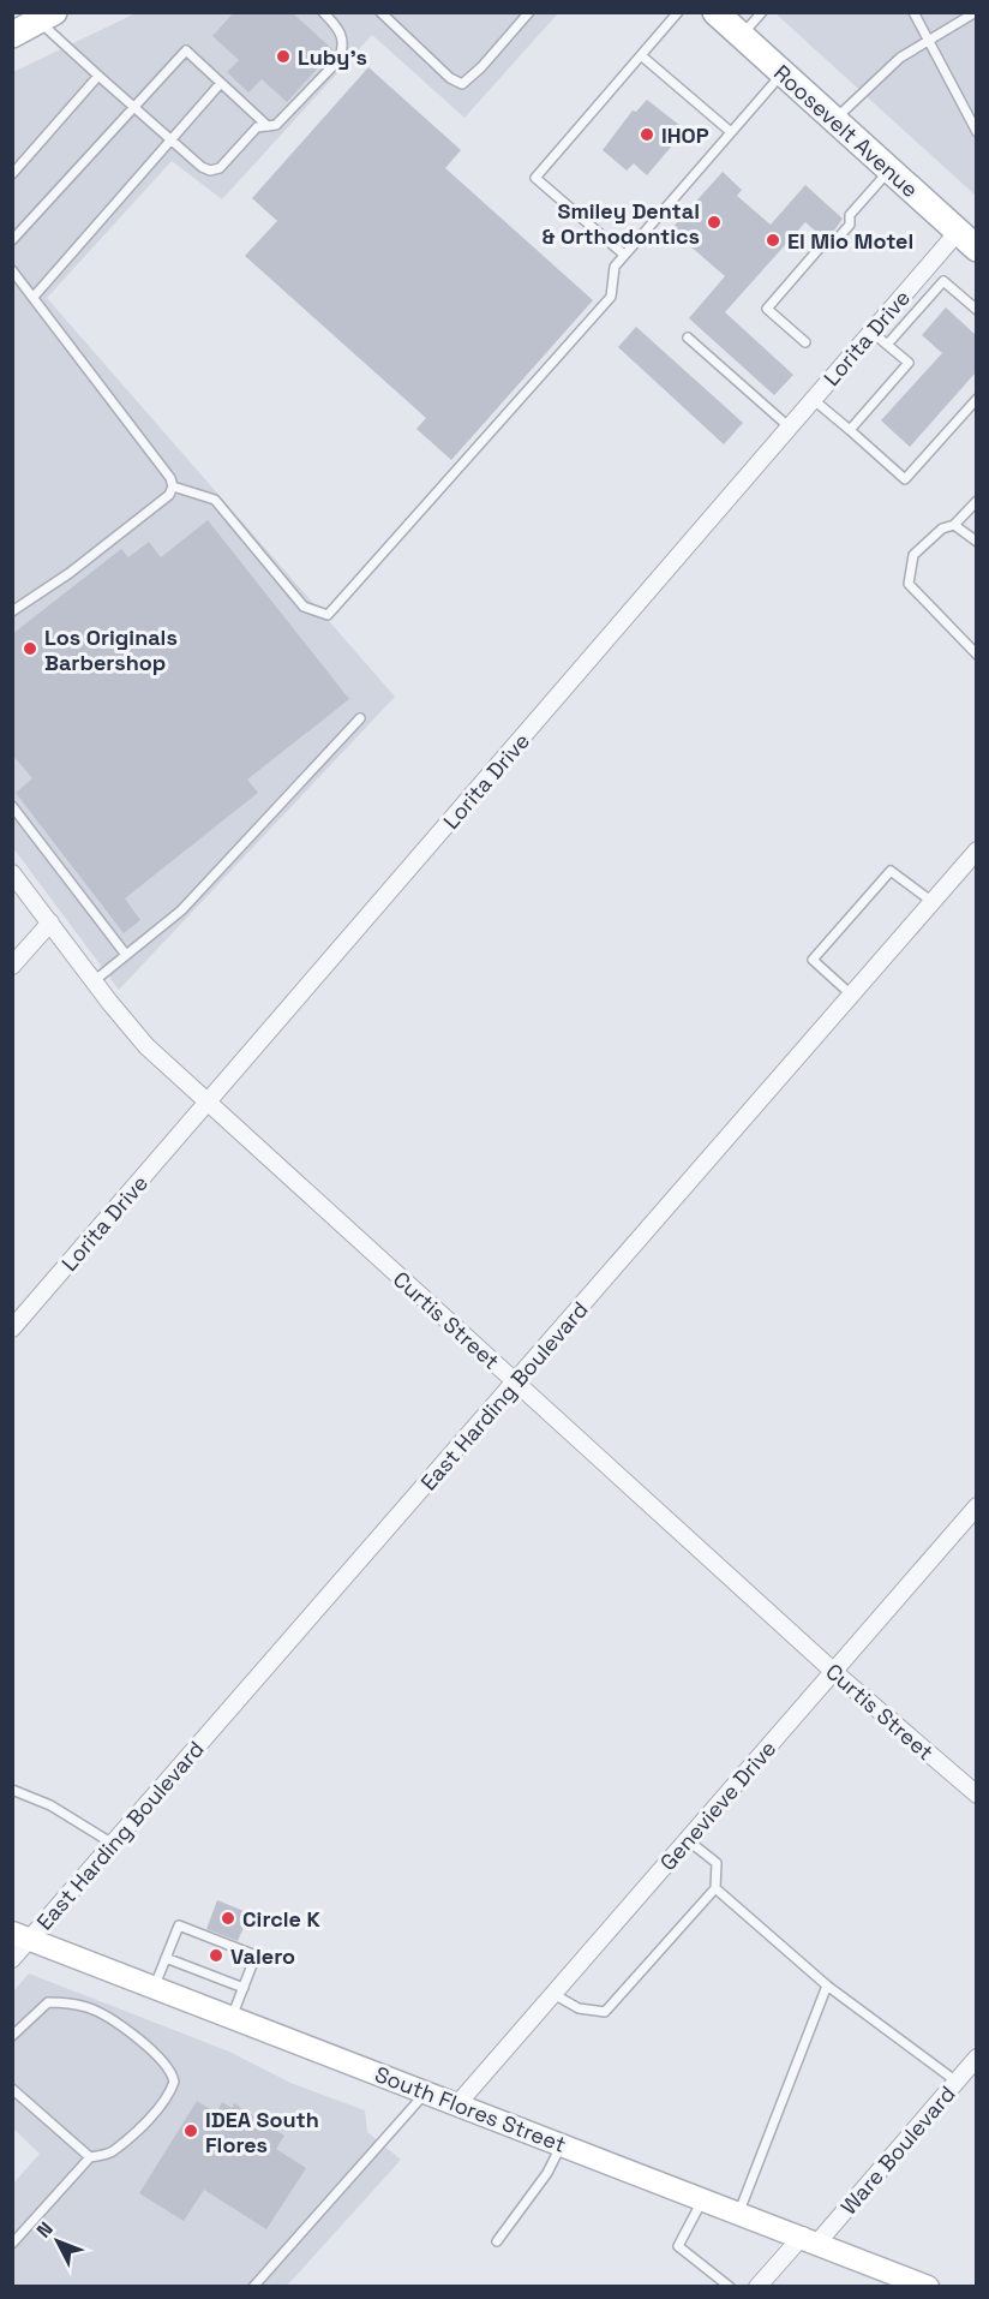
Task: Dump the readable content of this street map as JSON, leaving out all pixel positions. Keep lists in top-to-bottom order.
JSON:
{
  "streets": {
    "main road": ["Roosevelt Avenue", "South Flores Street"],
    "street": [
      "Lorita Drive",
      "Curtis Street",
      "East Harding Boulevard",
      "Genevieve Drive",
      "Ware Boulevard"
    ]
  },
  "crossings": [
    ["Roosevelt Avenue", "Lorita Drive"],
    ["Lorita Drive", "Curtis Street"],
    ["Curtis Street", "East Harding Boulevard"],
    ["Curtis Street", "Genevieve Drive"],
    ["East Harding Boulevard", "South Flores Street"],
    ["Genevieve Drive", "South Flores Street"],
    ["South Flores Street", "Ware Boulevard"]
  ],
  "places": [
    "Luby's",
    "IHOP",
    "Smiley Dental & Orthodontics",
    "El Mio Motel",
    "Los Originals Barbershop",
    "Circle K",
    "Valero",
    "IDEA South Flores"
  ],
  "north": "top left"
}
